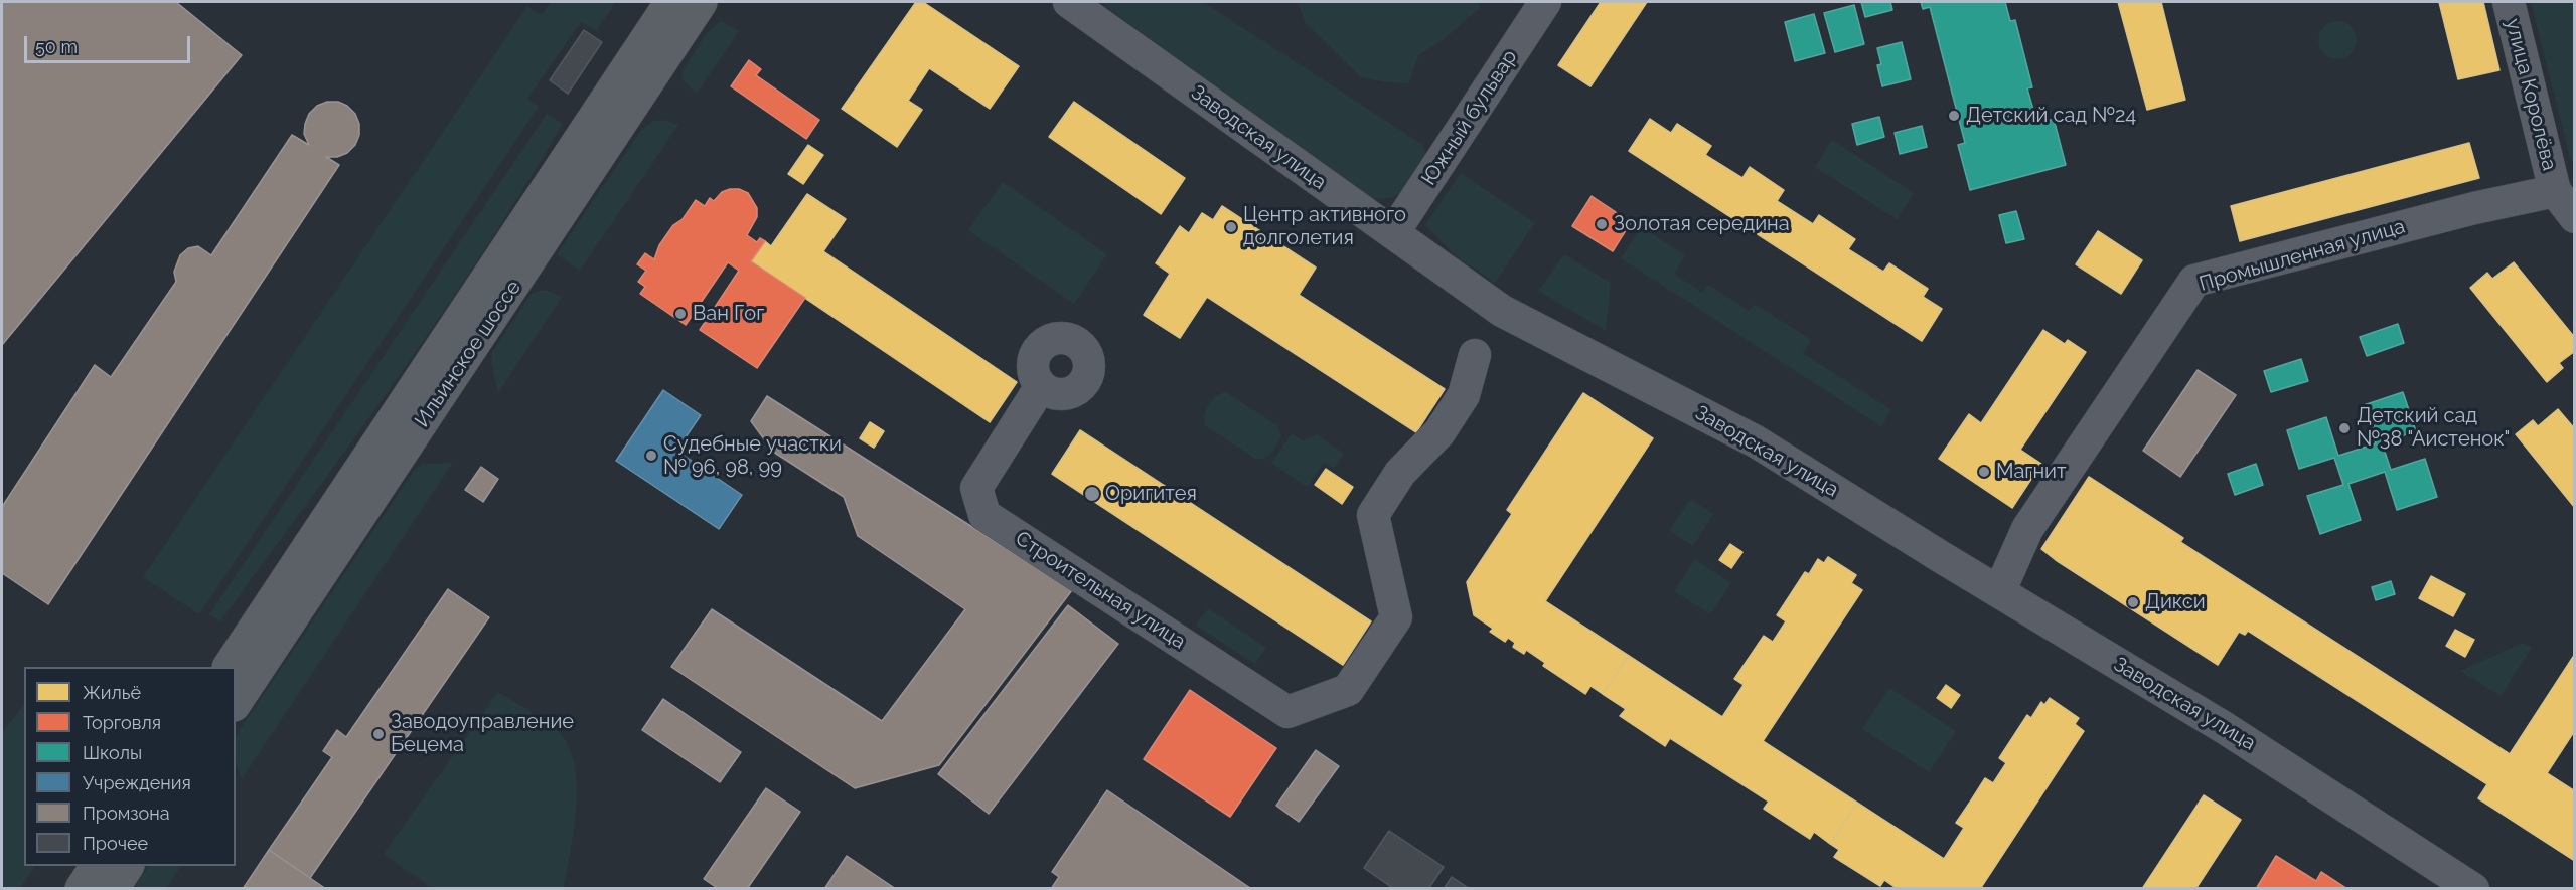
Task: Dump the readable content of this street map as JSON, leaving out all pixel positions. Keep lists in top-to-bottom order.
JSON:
{
  "streets": {
    "main road": ["Ильинское шоссе"],
    "street": [
      "улица Королёва",
      "Южный бульвар",
      "Заводская улица",
      "Промышленная улица",
      "Строительная улица"
    ]
  },
  "crossings": [
    ["улица Королёва", "Промышленная улица"],
    ["Южный бульвар", "Заводская улица"],
    ["Заводская улица", "Промышленная улица"]
  ],
  "places": [
    "Детский сад №24",
    "Золотая середина",
    "Центр активного долголетия",
    "Ван Гог",
    "Детский сад №38 \"Аистенок\"",
    "Судебные участки № 96, 98, 99",
    "Магнит",
    "Оригитея",
    "Дикси",
    "Заводоуправление Бецема"
  ],
  "legend": [
    "Жильё",
    "Торговля",
    "Школы",
    "Учреждения",
    "Промзона",
    "Прочее"
  ],
  "scale_bar": "50 m"
}
